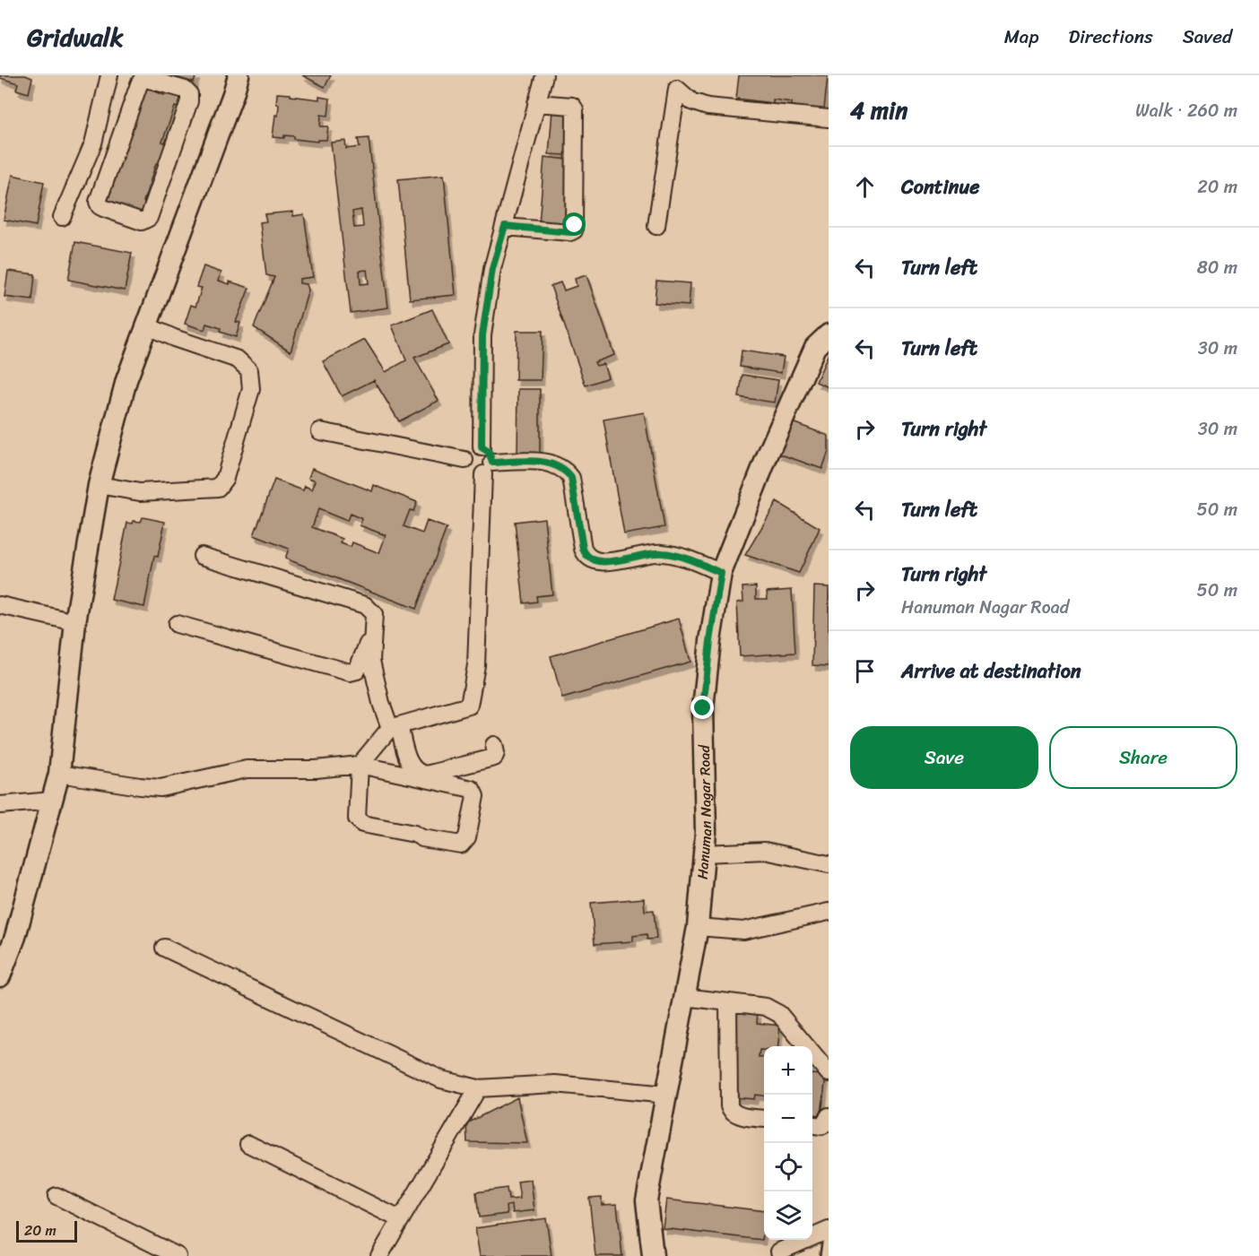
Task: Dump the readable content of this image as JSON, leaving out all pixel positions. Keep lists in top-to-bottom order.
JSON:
{
  "streets": {
    "street": ["Hanuman Nagar Road"]
  },
  "scale_bar": "20 m",
  "page": {
    "header": "Gridwalk",
    "nav": ["Map", "Directions", "Saved"],
    "heading": ["4 min", "Walk · 260 m"],
    "list": [
      ["Continue", "20 m"],
      ["Turn left", "80 m"],
      ["Turn left", "30 m"],
      ["Turn right", "30 m"],
      ["Turn left", "50 m"],
      ["Turn right", "Hanuman Nagar Road", "50 m"],
      "Arrive at destination"
    ],
    "buttons": ["Save", "Share"],
    "map_buttons": ["+", "−"],
    "scale": "20 m"
  }
}
